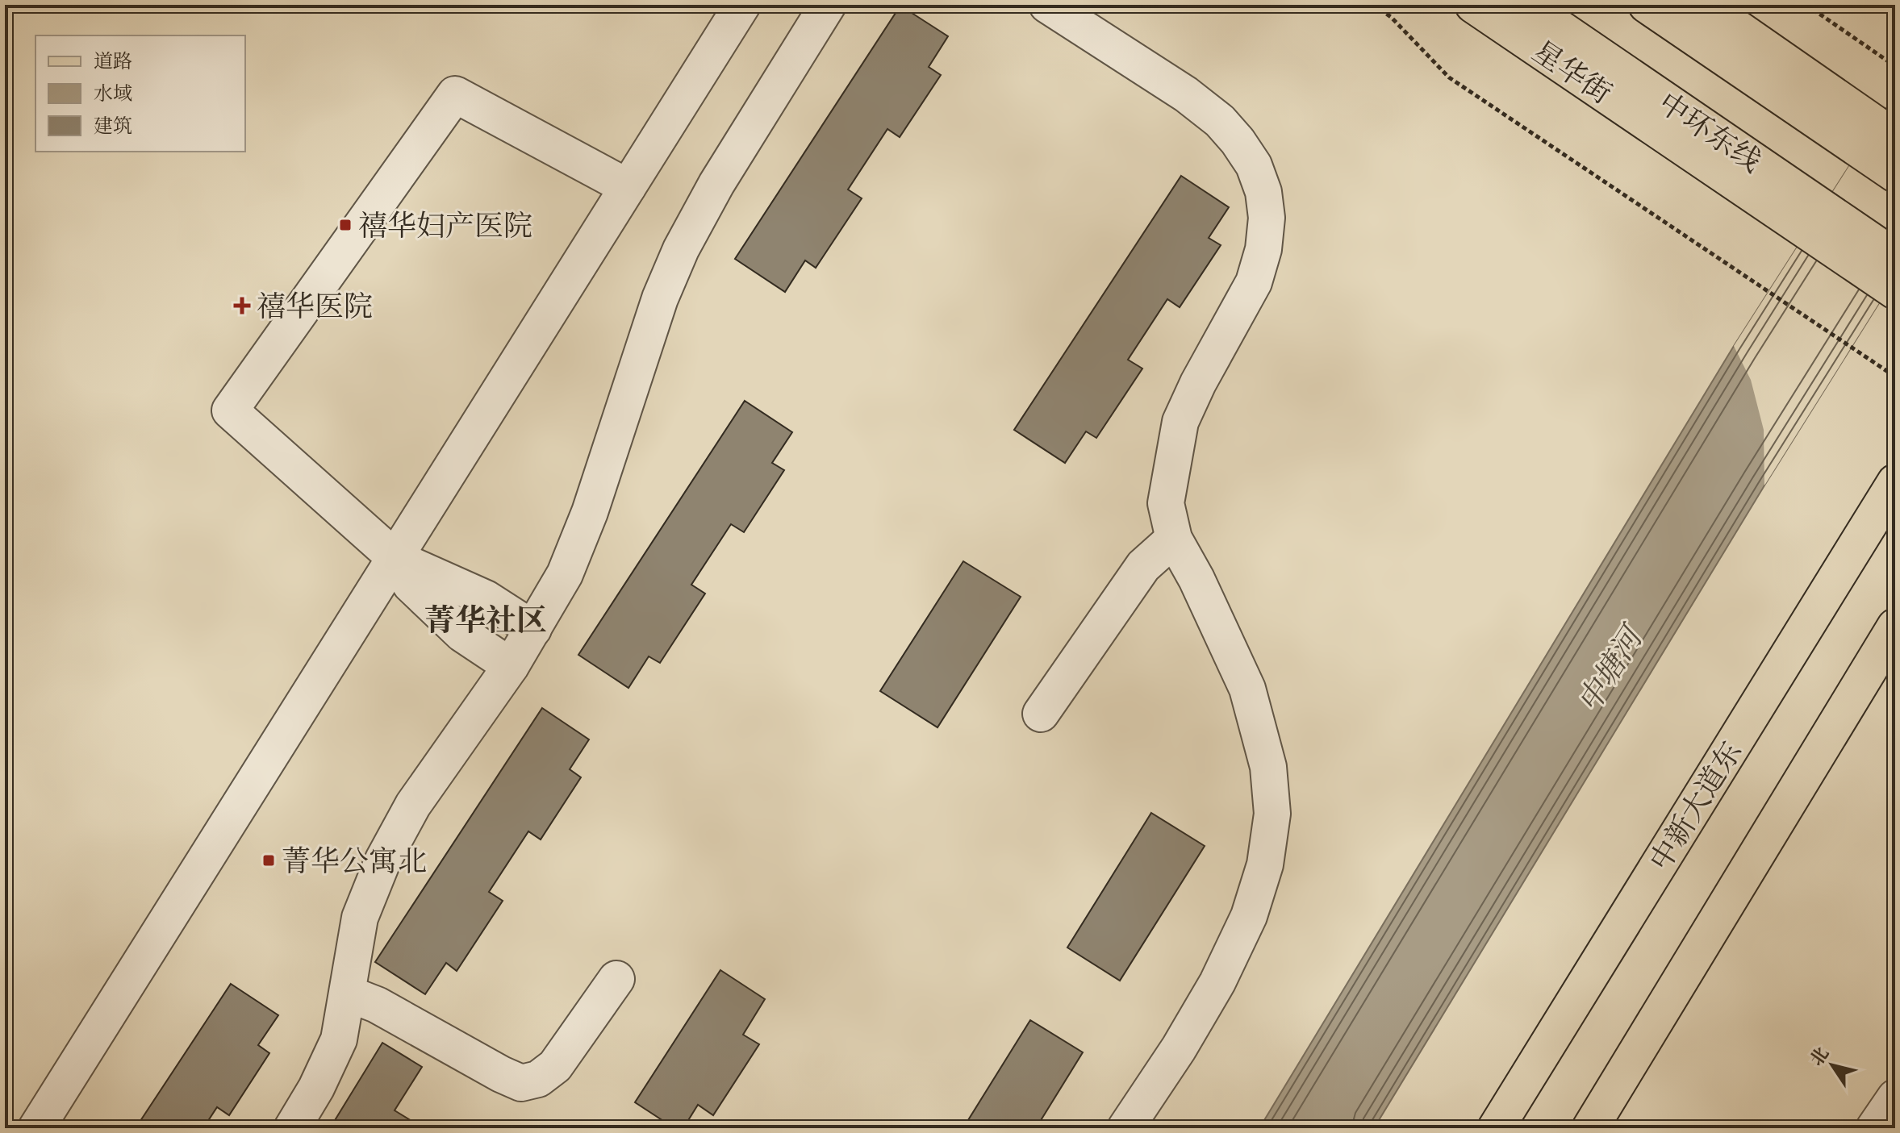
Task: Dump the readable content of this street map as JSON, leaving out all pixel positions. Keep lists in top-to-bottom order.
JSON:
{
  "streets": {
    "main road": ["星华街", "中环东线", "中新大道东"]
  },
  "crossings": [
    ["星华街", "中环东线"]
  ],
  "districts": ["菁华社区"],
  "water": ["中塘河"],
  "places": {
    "transit": ["禧华妇产医院", "菁华公寓北"],
    "health": ["禧华医院"]
  },
  "legend": ["道路", "水域", "建筑"],
  "north": "top left"
}
